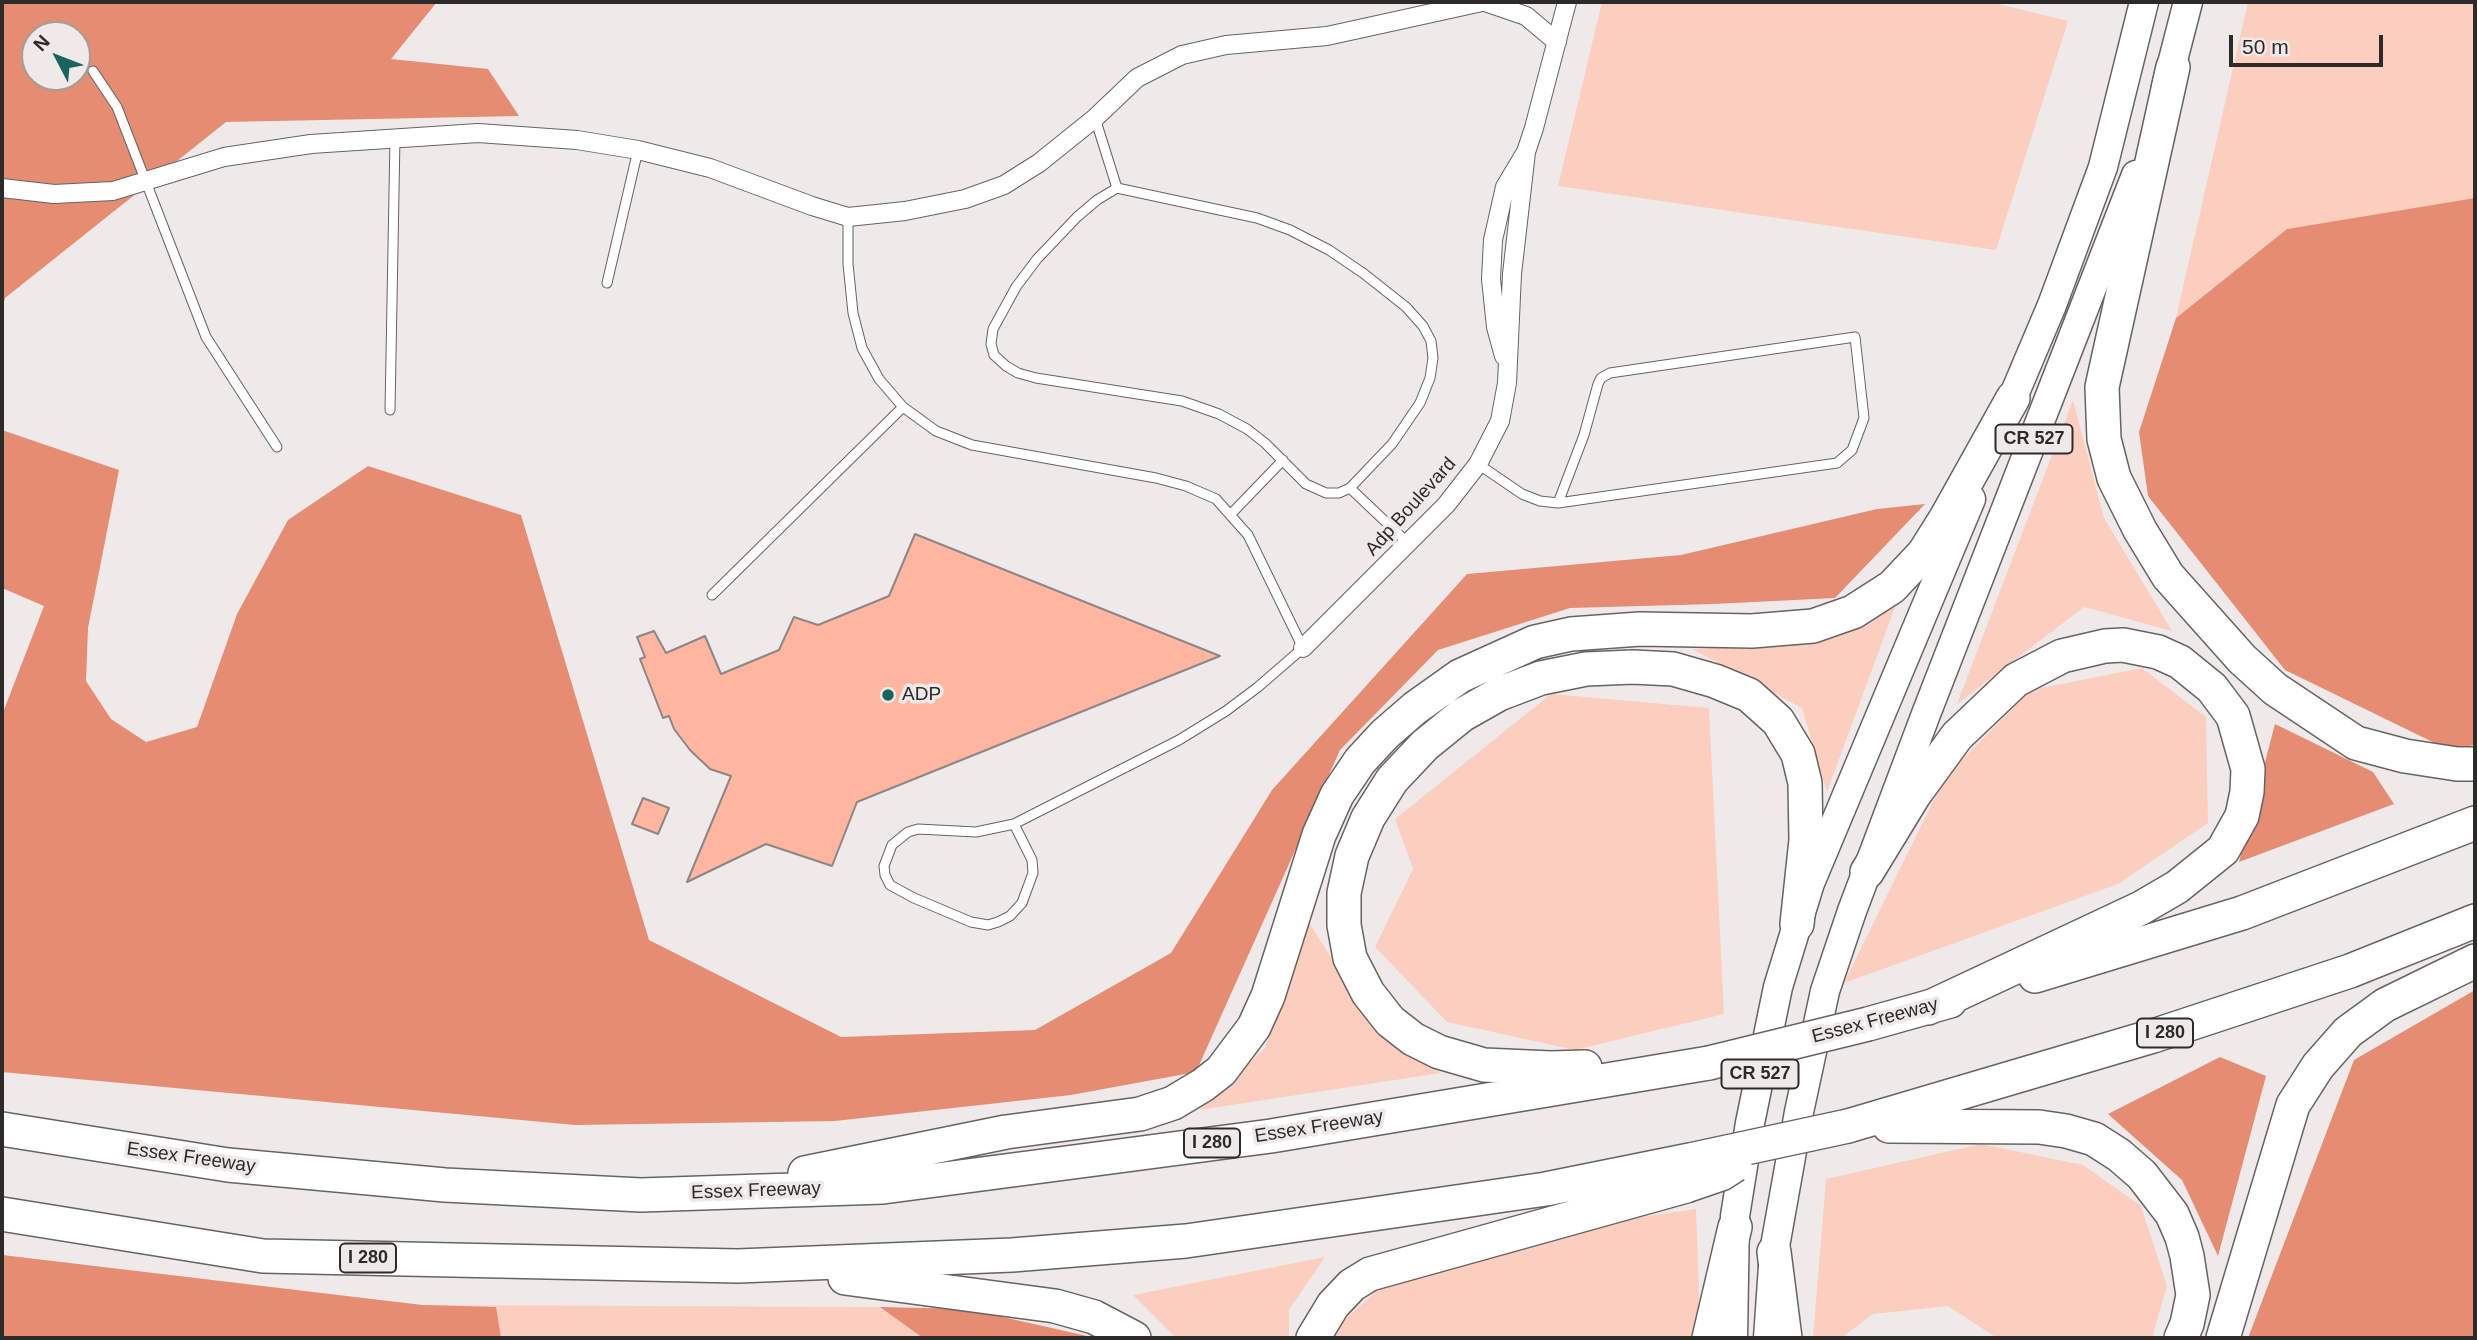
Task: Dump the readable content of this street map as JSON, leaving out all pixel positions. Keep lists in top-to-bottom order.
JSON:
{
  "streets": {
    "highway": ["Essex Freeway", "I 280"],
    "main road": ["CR 527"],
    "street": ["Adp Boulevard"]
  },
  "places": ["ADP"],
  "scale_bar": "50 m",
  "north": "top left"
}
